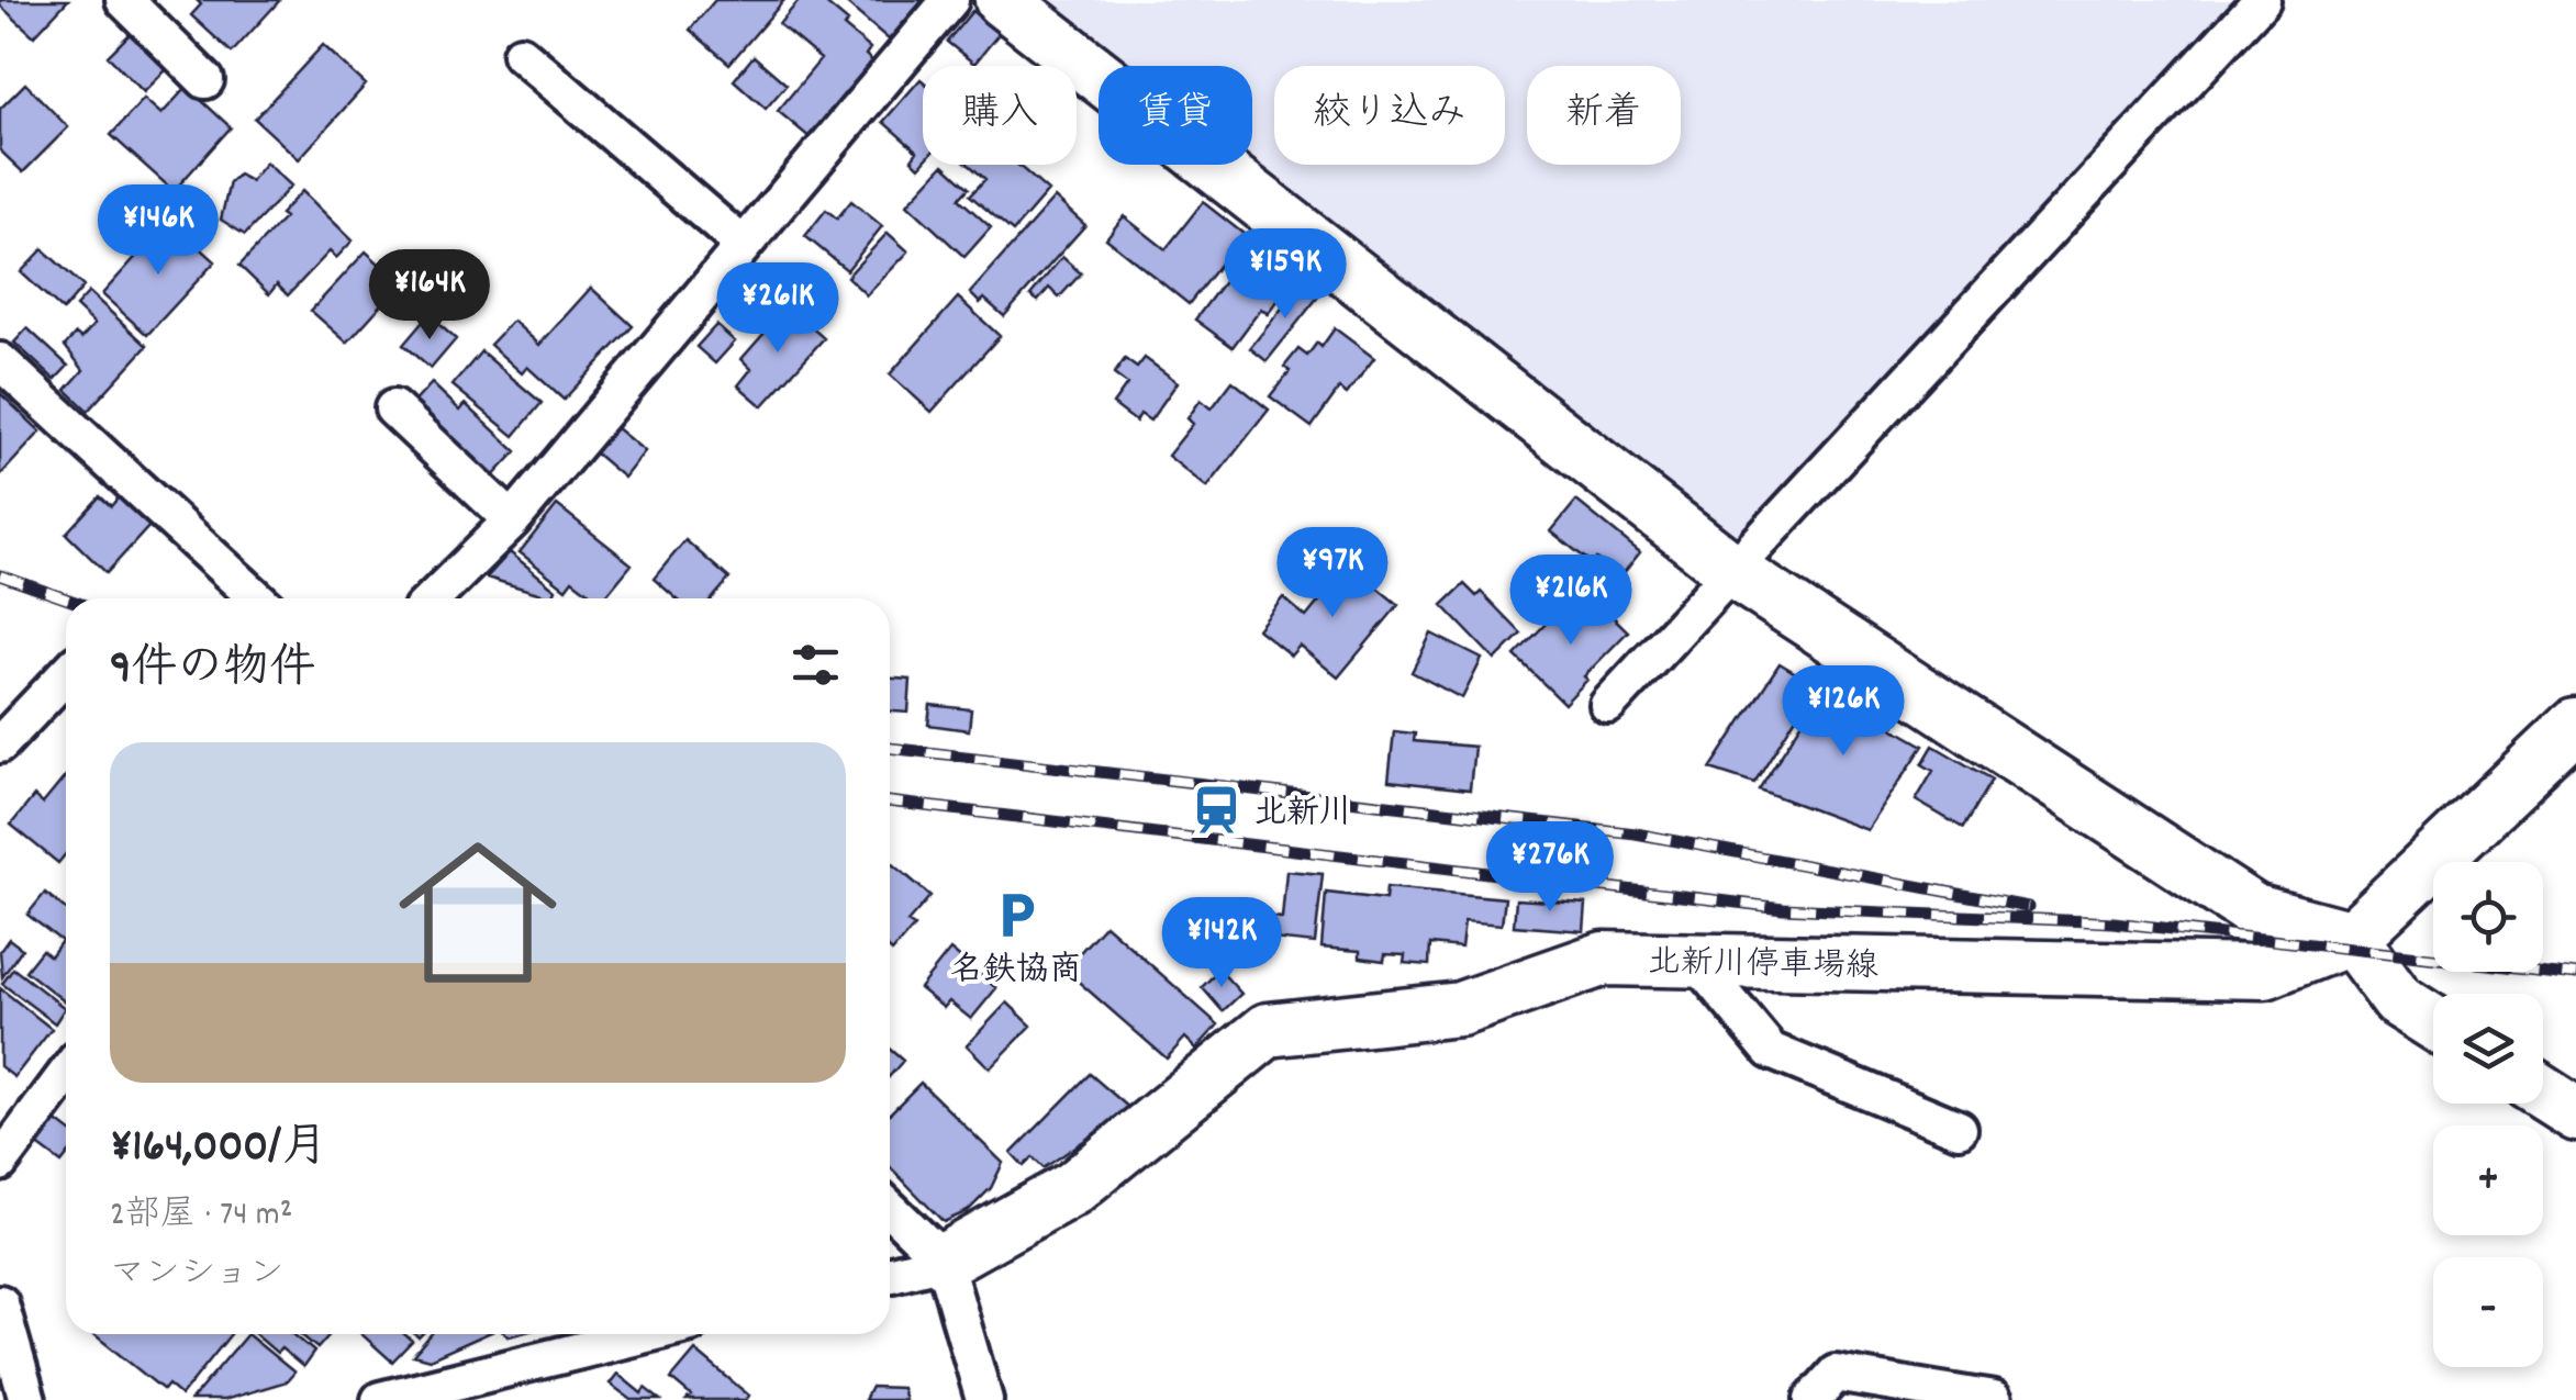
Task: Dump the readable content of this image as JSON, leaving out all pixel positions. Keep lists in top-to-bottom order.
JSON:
{
  "streets": {
    "main road": ["北新川停車場線"]
  },
  "places": {
    "station": ["北新川"],
    "parking": ["名鉄協商"]
  },
  "page": {
    "chip": [
      "購入",
      "賃貸",
      "絞り込み",
      "新着"
    ],
    "price": [
      "¥146K",
      "¥159K",
      "¥164K",
      "¥261K",
      "¥97K",
      "¥216K",
      "¥126K",
      "¥276K",
      "¥142K"
    ],
    "heading": "9件の物件",
    "list": [
      {
        "name": "¥164,000/月",
        "note": "2部屋 · 74 m² · マンション"
      }
    ],
    "map_buttons": ["+", "−"]
  }
}
